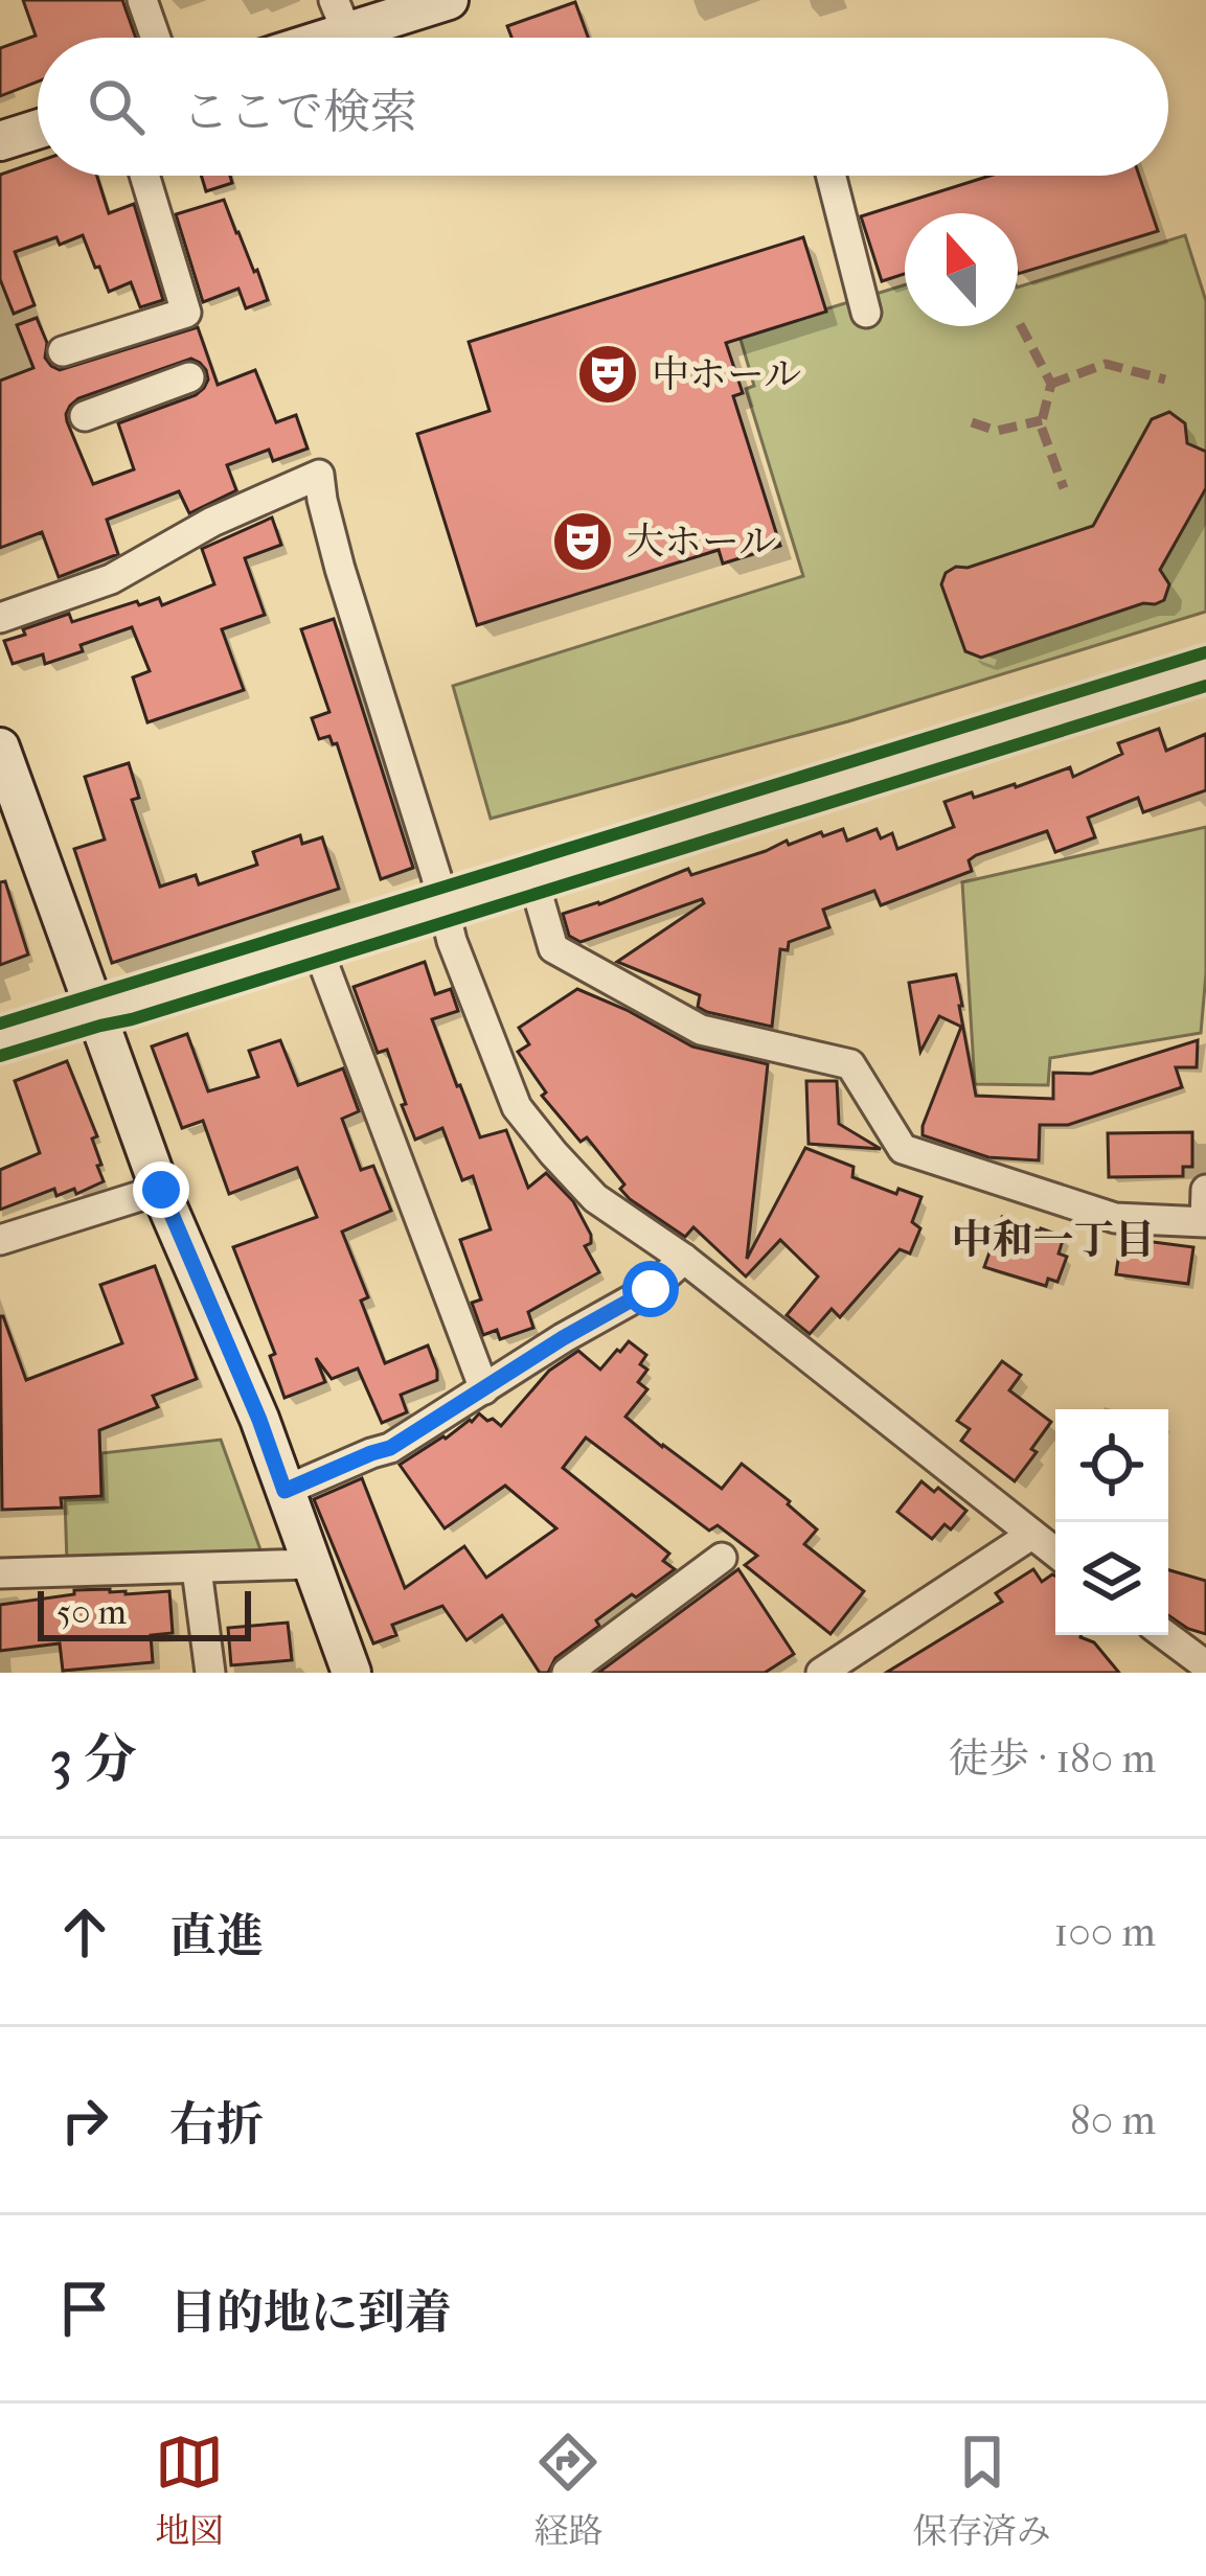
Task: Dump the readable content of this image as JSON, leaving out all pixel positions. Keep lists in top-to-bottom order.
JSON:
{
  "districts": ["中和一丁目"],
  "places": {
    "theatre": ["中ホール", "大ホール"]
  },
  "scale_bar": "50 m",
  "north": "top",
  "page": {
    "search": "ここで検索",
    "scale": "50 m",
    "heading": ["3 分", "徒歩 · 180 m"],
    "list": [
      ["直進", "100 m"],
      ["右折", "80 m"],
      "目的地に到着"
    ],
    "nav": ["地図", "経路", "保存済み"]
  }
}
